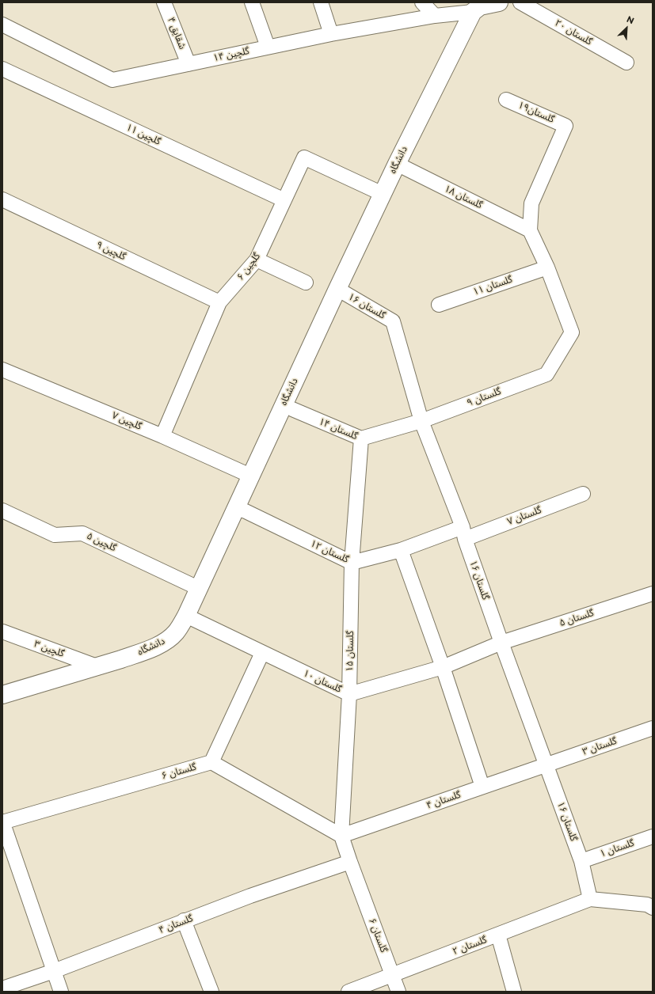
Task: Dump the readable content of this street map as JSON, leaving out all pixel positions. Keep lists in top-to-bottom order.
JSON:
{
  "streets": {
    "street": [
      "گلستان ۲۰",
      "شقایق ۴",
      "گلچین ۱۴",
      "گلستان۱۹",
      "گلچین ۱۱",
      "دانشگاه",
      "گلستان ۱۸",
      "گلچین ۹",
      "گلچین ۶",
      "گلستان ۱۱",
      "گلستان ۱۶",
      "گلستان ۹",
      "گلچین ۷",
      "گلستان ۱۴",
      "گلستان ۷",
      "گلچین ۵",
      "گلستان ۱۲",
      "گلستان ۵",
      "گلچین ۳",
      "گلستان ۱۵",
      "گلستان ۱۰",
      "گلستان ۳",
      "گلستان ۶",
      "گلستان ۴",
      "گلستان ۱",
      "گلستان ۲"
    ]
  },
  "crossings": [
    ["شقایق ۴", "گلچین ۱۴"],
    ["گلچین ۱۴", "دانشگاه"],
    ["گلستان۱۹", "گلستان ۱۸"],
    ["گلچین ۱۱", "گلچین ۶"],
    ["دانشگاه", "گلستان ۱۸"],
    ["دانشگاه", "گلچین ۶"],
    ["دانشگاه", "گلستان ۱۶"],
    ["دانشگاه", "گلچین ۷"],
    ["دانشگاه", "گلچین ۵"],
    ["دانشگاه", "گلستان ۱۲"],
    ["دانشگاه", "گلچین ۳"],
    ["دانشگاه", "گلستان ۱۰"],
    ["گلچین ۹", "گلچین ۶"],
    ["گلچین ۶", "گلچین ۷"],
    ["گلستان ۱۱", "گلستان ۹"],
    ["گلستان ۱۶", "گلستان ۹"],
    ["گلستان ۱۶", "گلستان ۱۴"],
    ["گلستان ۱۶", "گلستان ۷"],
    ["گلستان ۱۶", "گلستان ۱۲"],
    ["گلستان ۱۶", "گلستان ۵"],
    ["گلستان ۱۶", "گلستان ۱۰"],
    ["گلستان ۱۶", "گلستان ۳"],
    ["گلستان ۱۶", "گلستان ۴"],
    ["گلستان ۱۶", "گلستان ۱"],
    ["گلستان ۱۶", "گلستان ۲"],
    ["گلستان ۹", "گلستان ۱۴"],
    ["گلستان ۱۴", "گلستان ۱۵"],
    ["گلستان ۷", "گلستان ۱۲"],
    ["گلستان ۱۲", "گلستان ۱۵"],
    ["گلستان ۵", "گلستان ۱۰"],
    ["گلستان ۱۵", "گلستان ۱۰"],
    ["گلستان ۱۵", "گلستان ۶"],
    ["گلستان ۱۵", "گلستان ۴"],
    ["گلستان ۳", "گلستان ۴"],
    ["گلستان ۶", "گلستان ۴"],
    ["گلستان ۶", "گلستان ۲"]
  ],
  "north": "top right"
}
